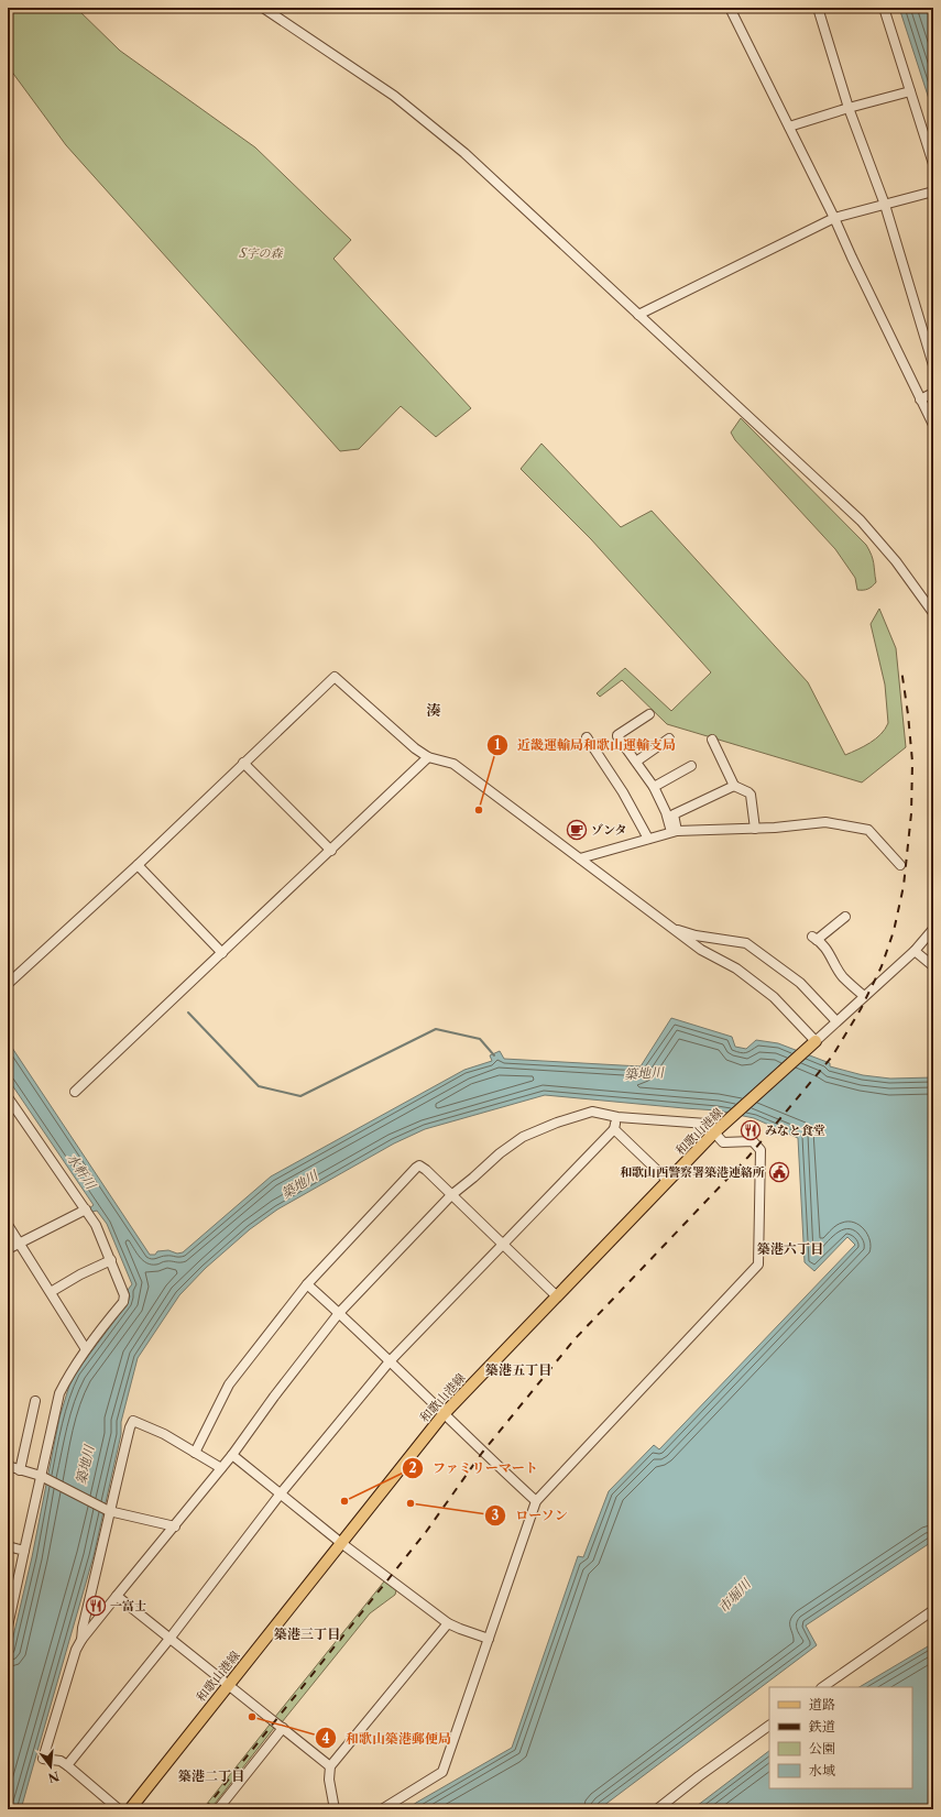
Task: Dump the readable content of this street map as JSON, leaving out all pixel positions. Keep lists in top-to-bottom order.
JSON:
{
  "streets": {
    "main road": ["和歌山港線"]
  },
  "districts": [
    "湊",
    "築港六丁目",
    "築港五丁目",
    "築港三丁目",
    "築港二丁目"
  ],
  "water": ["築地川", "水軒川", "市堀川"],
  "parks": ["S字の森"],
  "places": {
    "other": [
      "近畿運輸局和歌山運輸支局",
      "ファミリーマート",
      "ローソン",
      "和歌山築港郵便局"
    ],
    "cafe": ["ゾンタ"],
    "restaurant": ["みなと食堂", "一富士"],
    "public building": ["和歌山西警察署築港連絡所"]
  },
  "legend": [
    "道路",
    "鉄道",
    "公園",
    "水域"
  ],
  "north": "bottom"
}
